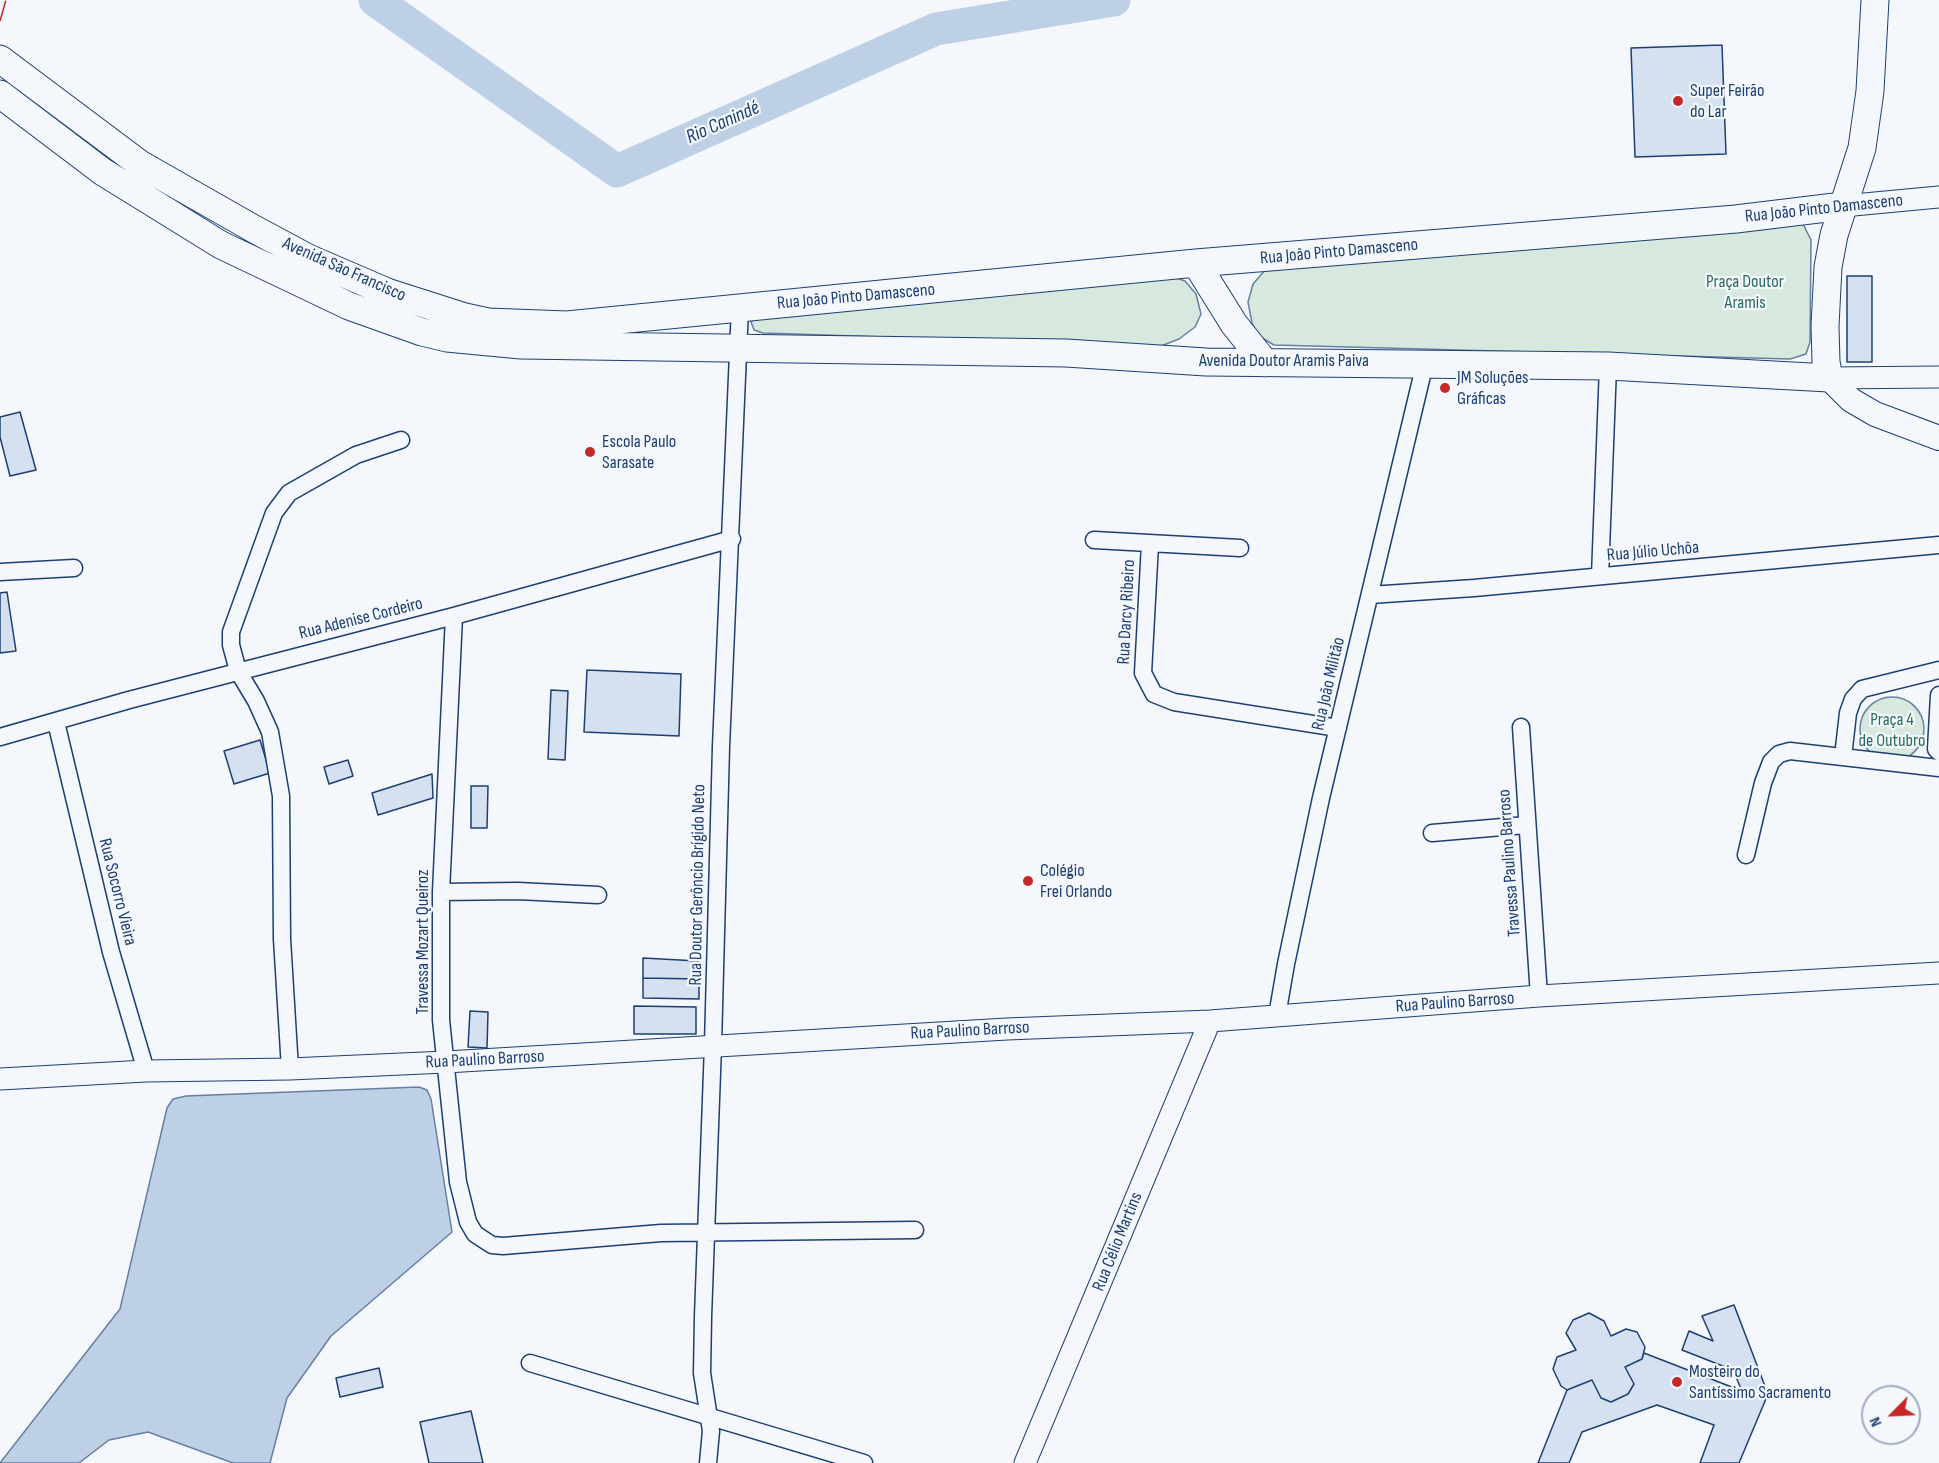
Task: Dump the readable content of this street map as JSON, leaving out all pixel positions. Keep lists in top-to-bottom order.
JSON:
{
  "streets": {
    "main road": ["Rua João Pinto Damasceno", "Avenida São Francisco", "Avenida Doutor Aramis Paiva"],
    "street": [
      "Rua Júlio Uchôa",
      "Rua Darcy Ribeiro",
      "Rua Adenise Cordeiro",
      "Rua João Militão",
      "Travessa Paulino Barroso",
      "Rua Doutor Gerôncio Brígido Neto",
      "Rua Socorro Vieira",
      "Travessa Mozart Queiroz",
      "Rua Paulino Barroso",
      "Rua Célio Martins"
    ]
  },
  "crossings": [
    ["Rua João Pinto Damasceno", "Avenida São Francisco"],
    ["Rua João Pinto Damasceno", "Rua Doutor Gerôncio Brígido Neto"],
    ["Avenida São Francisco", "Avenida Doutor Aramis Paiva"],
    ["Avenida São Francisco", "Rua Doutor Gerôncio Brígido Neto"],
    ["Avenida Doutor Aramis Paiva", "Rua João Militão"],
    ["Avenida Doutor Aramis Paiva", "Rua Doutor Gerôncio Brígido Neto"],
    ["Rua Júlio Uchôa", "Rua João Militão"],
    ["Rua Darcy Ribeiro", "Rua João Militão"],
    ["Rua Adenise Cordeiro", "Rua Doutor Gerôncio Brígido Neto"],
    ["Rua Adenise Cordeiro", "Rua Socorro Vieira"],
    ["Rua Adenise Cordeiro", "Travessa Mozart Queiroz"],
    ["Rua João Militão", "Rua Paulino Barroso"],
    ["Travessa Paulino Barroso", "Rua Paulino Barroso"],
    ["Rua Doutor Gerôncio Brígido Neto", "Travessa Mozart Queiroz"],
    ["Rua Doutor Gerôncio Brígido Neto", "Rua Paulino Barroso"],
    ["Rua Socorro Vieira", "Rua Paulino Barroso"],
    ["Travessa Mozart Queiroz", "Rua Paulino Barroso"],
    ["Rua Paulino Barroso", "Rua Célio Martins"]
  ],
  "water": ["Rio Canindé"],
  "parks": ["Praça Doutor Aramis", "Praça 4 de Outubro"],
  "places": [
    "Super Feirão do Lar",
    "JM Soluções Gráficas",
    "Escola Paulo Sarasate",
    "Colégio Frei Orlando",
    "Mosteiro do Santíssimo Sacramento"
  ],
  "north": "bottom left"
}
